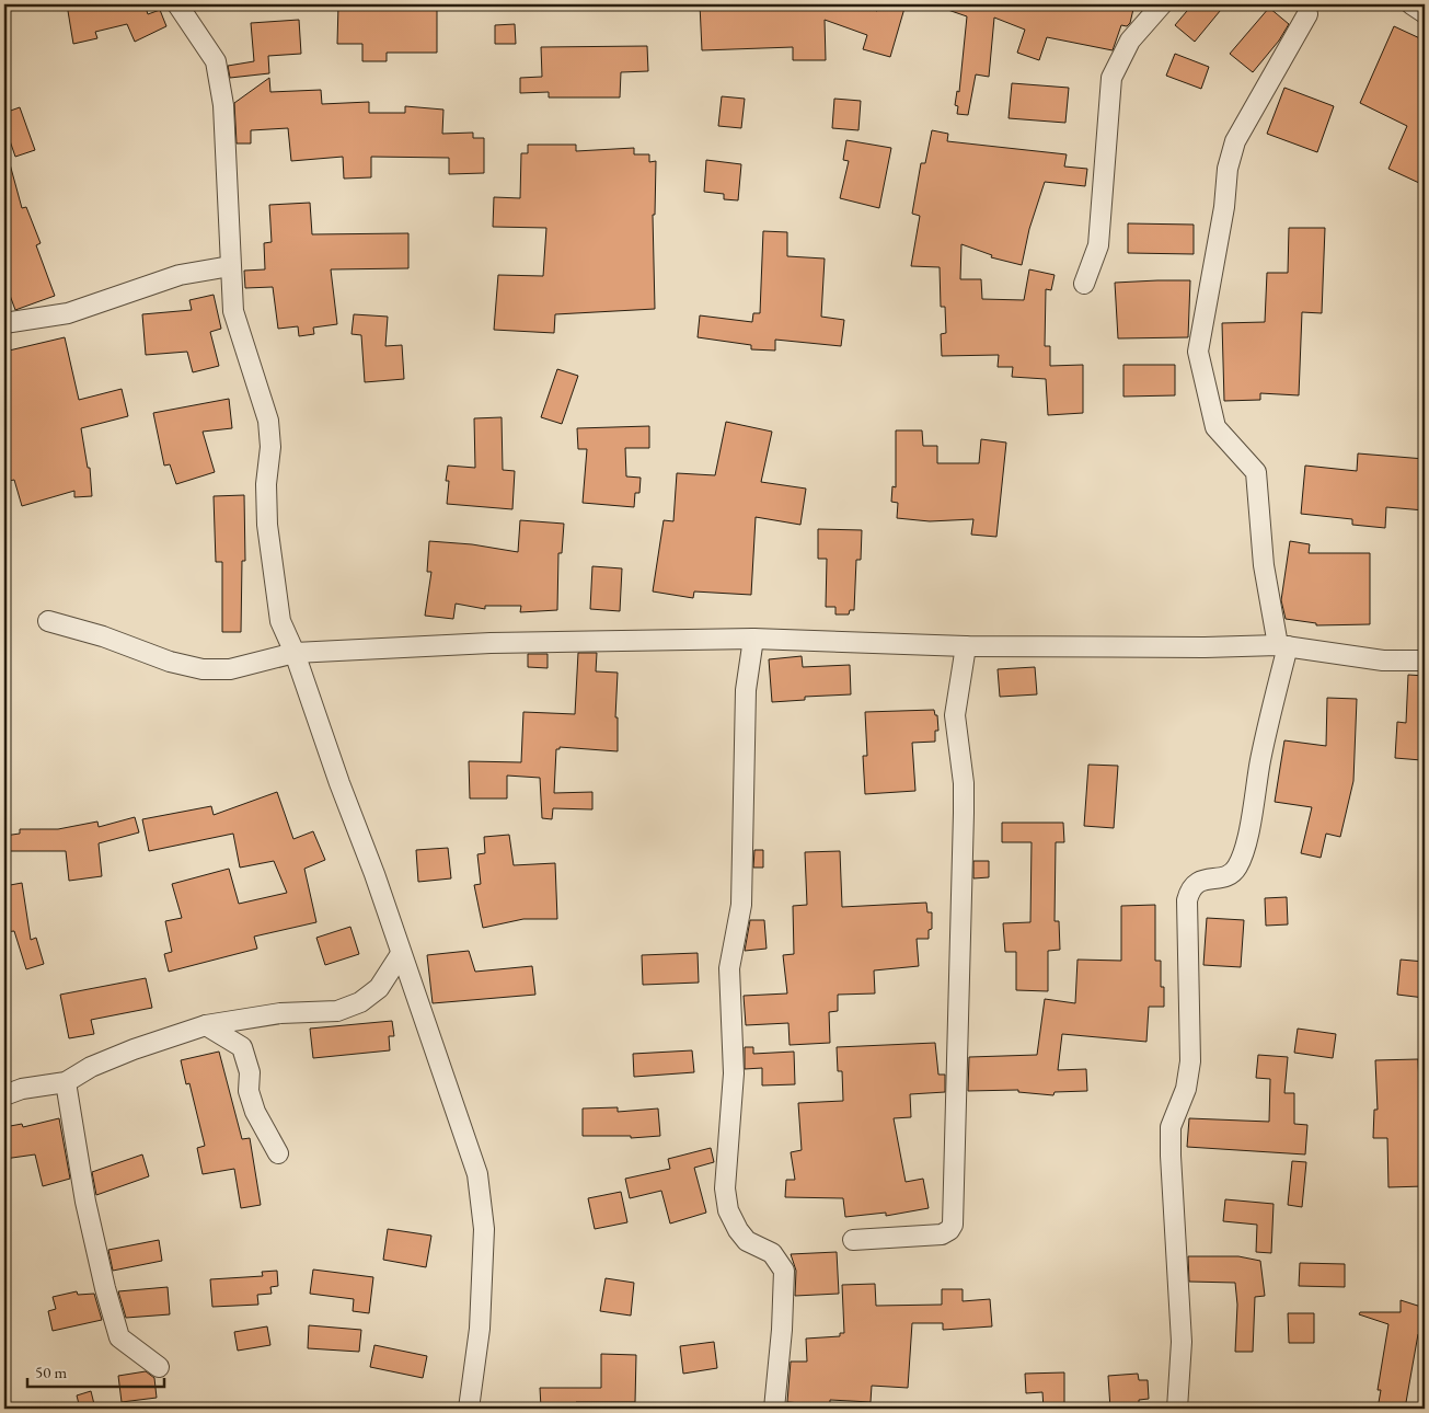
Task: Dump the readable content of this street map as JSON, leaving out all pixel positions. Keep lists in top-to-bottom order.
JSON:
{
  "scale_bar": "50 m"
}
